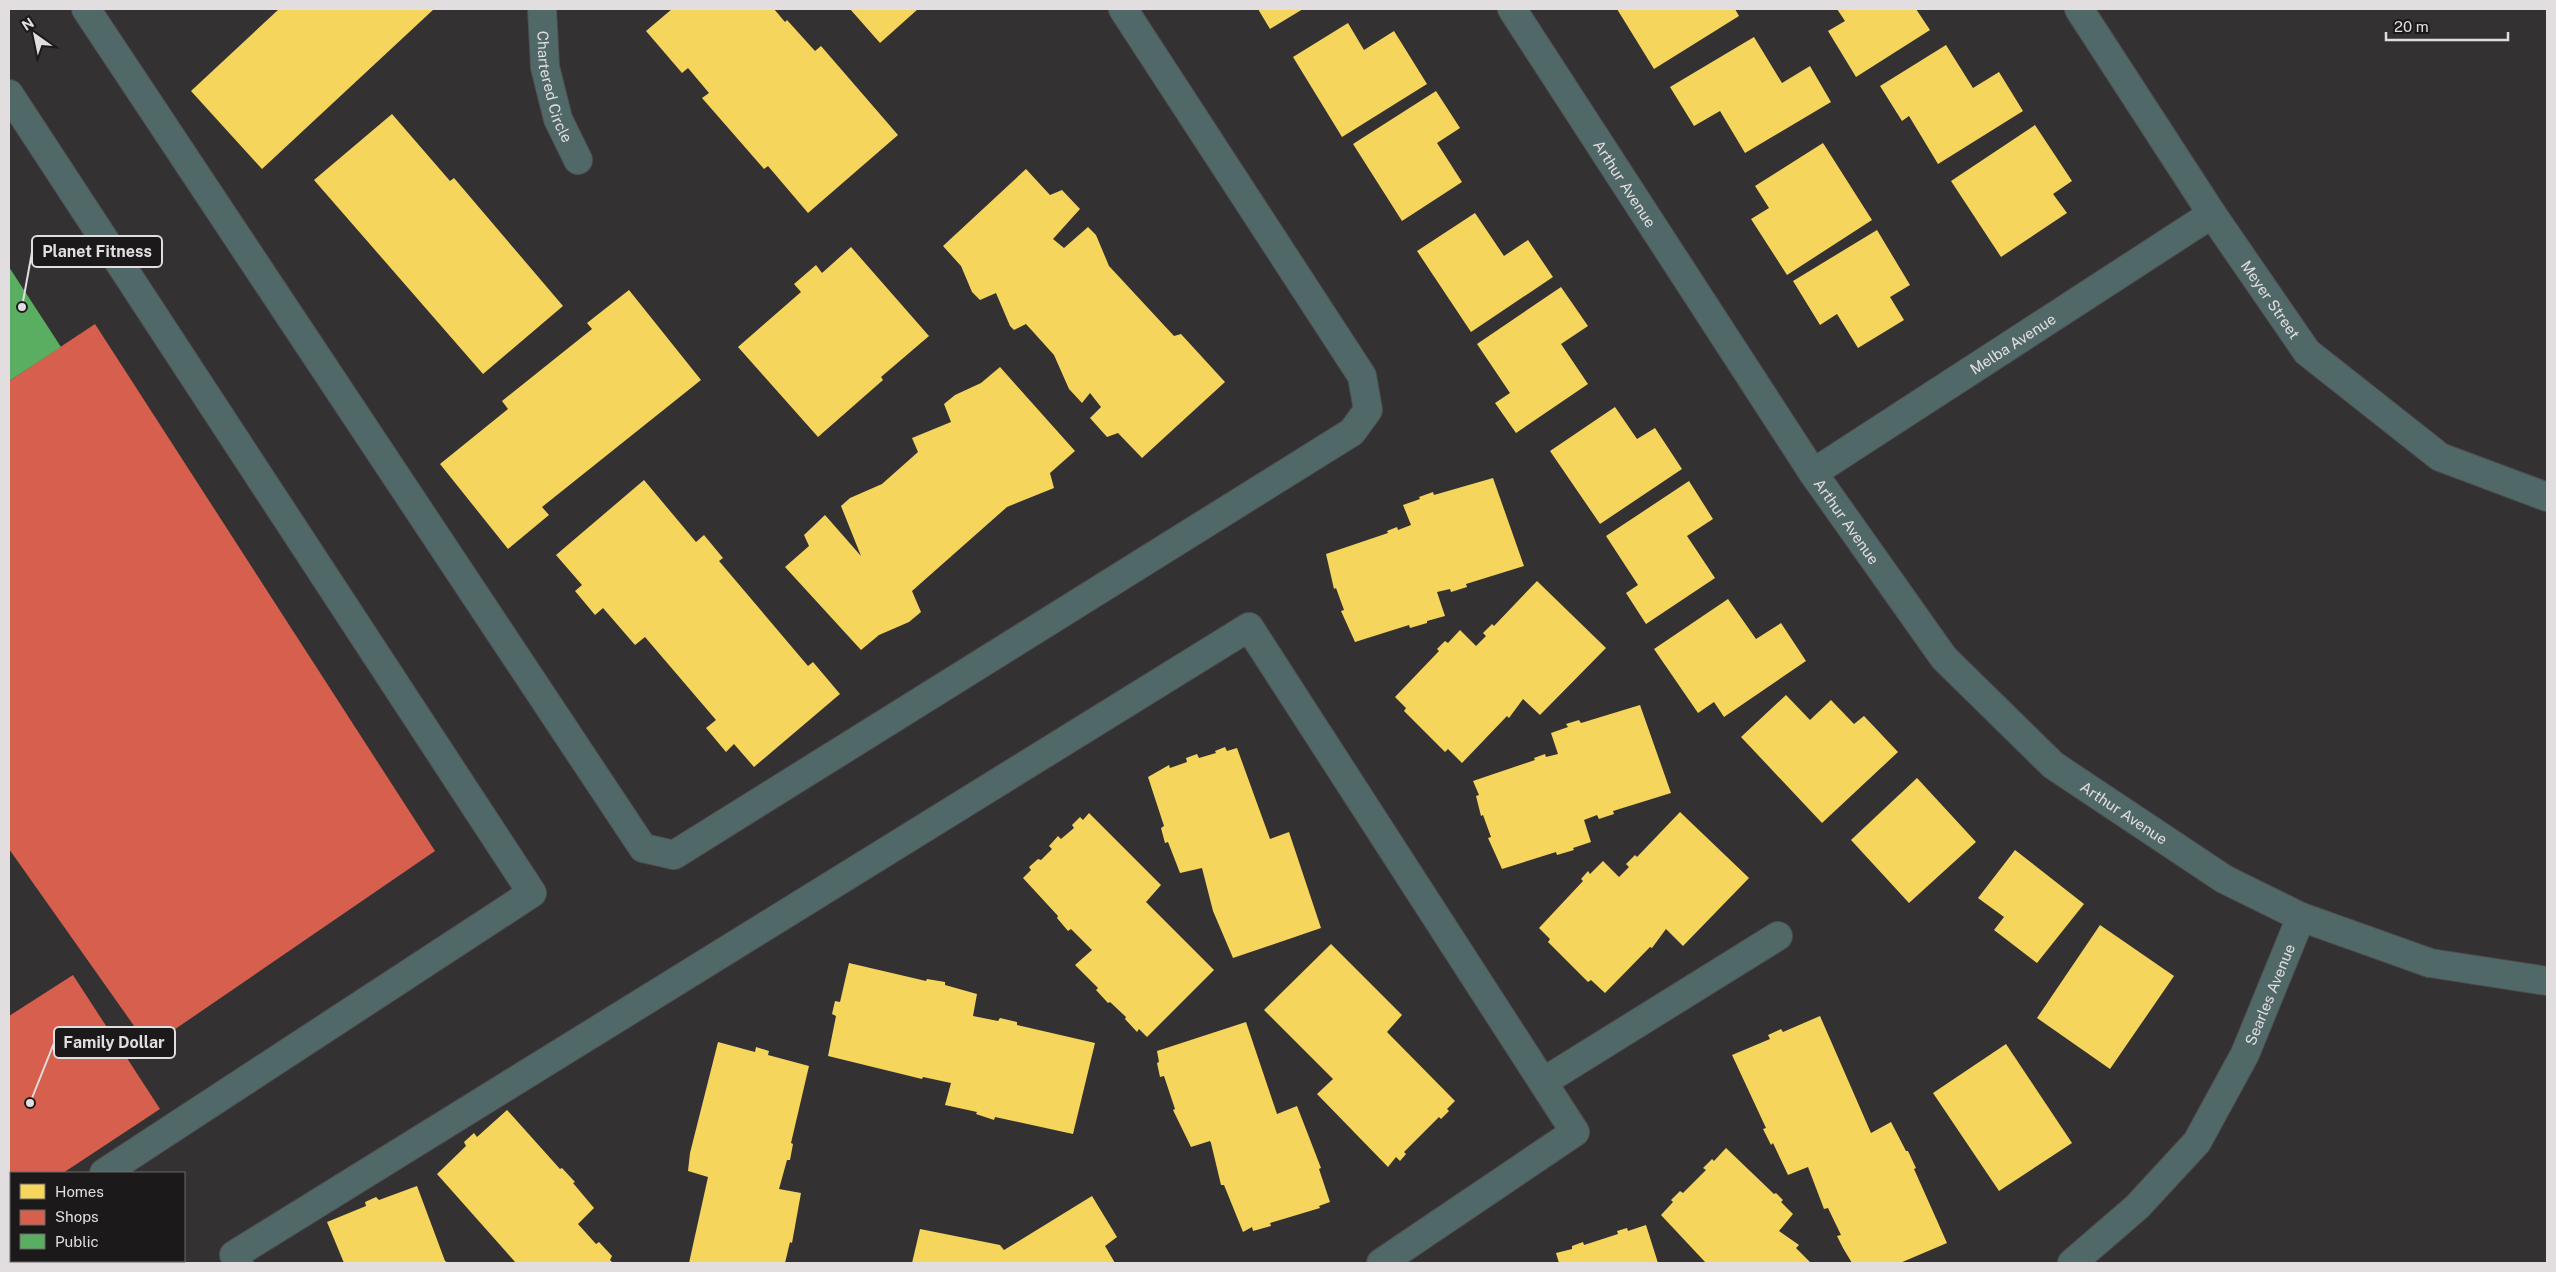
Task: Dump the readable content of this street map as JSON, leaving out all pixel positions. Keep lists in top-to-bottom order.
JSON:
{
  "streets": {
    "street": [
      "Chartered Circle",
      "Arthur Avenue",
      "Meyer Street",
      "Melba Avenue",
      "Searles Avenue"
    ]
  },
  "crossings": [
    ["Arthur Avenue", "Melba Avenue"],
    ["Arthur Avenue", "Searles Avenue"],
    ["Meyer Street", "Melba Avenue"]
  ],
  "places": ["Planet Fitness", "Family Dollar"],
  "legend": ["Homes", "Shops", "Public"],
  "scale_bar": "20 m",
  "north": "top left"
}
